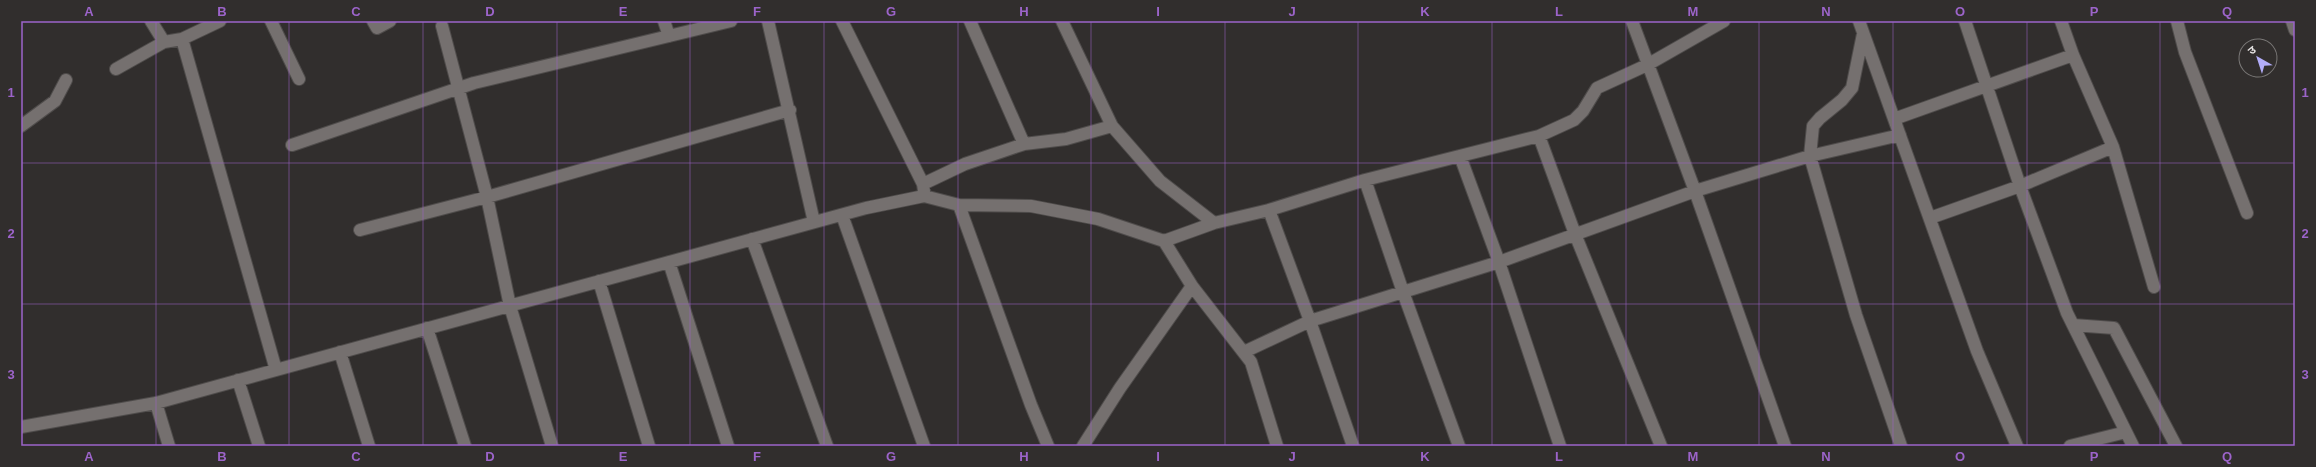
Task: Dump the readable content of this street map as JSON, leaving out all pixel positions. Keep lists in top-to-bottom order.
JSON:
{
  "north": "top left",
  "grid": {
    "columns": [
      "A",
      "B",
      "C",
      "D",
      "E",
      "F",
      "G",
      "H",
      "I",
      "J",
      "K",
      "L",
      "M",
      "N",
      "O",
      "P",
      "Q"
    ],
    "rows": ["1", "2", "3"]
  }
}
